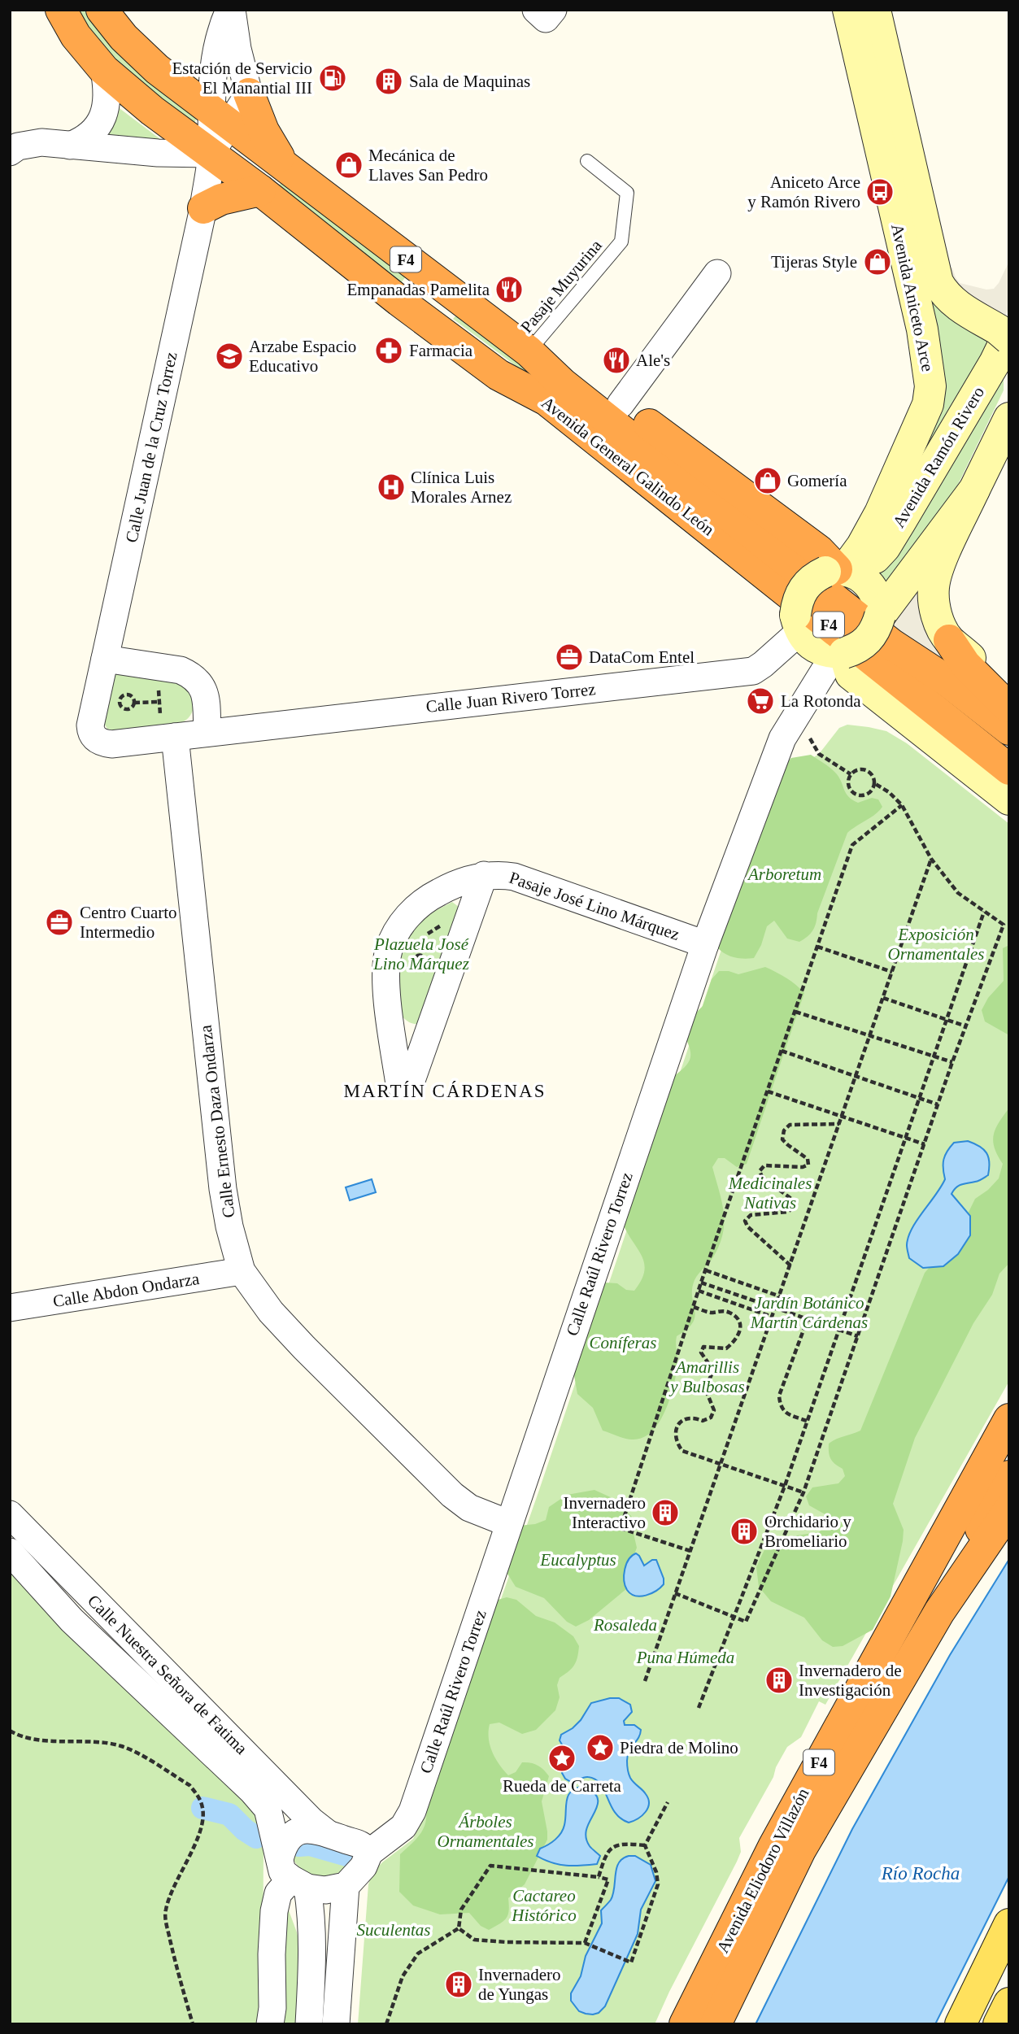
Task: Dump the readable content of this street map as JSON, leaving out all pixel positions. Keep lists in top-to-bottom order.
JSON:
{
  "streets": {
    "highway": ["F4", "Avenida General Galindo León", "Avenida Eliodoro Villazón"],
    "main road": ["Avenida Aniceto Arce", "Avenida Ramón Rivero"],
    "street": [
      "Calle Juan de la Cruz Torrez",
      "Calle Juan Rivero Torrez",
      "Pasaje José Lino Márquez",
      "Calle Ernesto Daza Ondarza",
      "Calle Raúl Rivero Torrez",
      "Calle Abdon Ondarza",
      "Calle Nuestra Señora de Fatima"
    ],
    "lane": ["Pasaje Muyurina"]
  },
  "crossings": [
    ["F4", "Calle Juan de la Cruz Torrez"],
    ["F4", "Avenida General Galindo León"],
    ["F4", "Avenida Eliodoro Villazón"],
    ["Pasaje Muyurina", "Avenida General Galindo León"],
    ["Avenida Aniceto Arce", "Avenida Ramón Rivero"],
    ["Avenida Aniceto Arce", "Calle Juan Rivero Torrez"],
    ["Avenida Aniceto Arce", "Calle Raúl Rivero Torrez"],
    ["Calle Juan de la Cruz Torrez", "Avenida General Galindo León"],
    ["Calle Juan de la Cruz Torrez", "Calle Juan Rivero Torrez"],
    ["Avenida Ramón Rivero", "Calle Juan Rivero Torrez"],
    ["Avenida Ramón Rivero", "Calle Raúl Rivero Torrez"],
    ["Calle Juan Rivero Torrez", "Calle Ernesto Daza Ondarza"],
    ["Calle Juan Rivero Torrez", "Calle Raúl Rivero Torrez"],
    ["Pasaje José Lino Márquez", "Calle Raúl Rivero Torrez"],
    ["Calle Ernesto Daza Ondarza", "Calle Raúl Rivero Torrez"],
    ["Calle Ernesto Daza Ondarza", "Calle Abdon Ondarza"],
    ["Calle Raúl Rivero Torrez", "Calle Nuestra Señora de Fatima"]
  ],
  "districts": ["MARTÍN CÁRDENAS"],
  "water": ["Río Rocha"],
  "parks": [
    "Arboretum",
    "Exposición Ornamentales",
    "Plazuela José Lino Márquez",
    "Medicinales Nativas",
    "Jardín Botánico Martín Cárdenas",
    "Coníferas",
    "Amarillis y Bulbosas",
    "Eucalyptus",
    "Rosaleda",
    "Puna Húmeda",
    "Árboles Ornamentales",
    "Cactareo Histórico",
    "Suculentas"
  ],
  "places": {
    "fuel station": ["Estación de Servicio El Manantial III"],
    "building": [
      "Sala de Maquinas",
      "Invernadero Interactivo",
      "Orchidario y Bromeliario",
      "Invernadero de Investigación",
      "Invernadero de Yungas"
    ],
    "shop": ["Mecánica de Llaves San Pedro", "Tijeras Style", "Gomería"],
    "bus stop": ["Aniceto Arce y Ramón Rivero"],
    "restaurant": ["Empanadas Pamelita", "Ale's"],
    "pharmacy": ["Farmacia"],
    "school or university": ["Arzabe Espacio Educativo"],
    "hospital": ["Clínica Luis Morales Arnez"],
    "office": ["DataCom Entel", "Centro Cuarto Intermedio"],
    "supermarket": ["La Rotonda"],
    "place": ["Piedra de Molino", "Rueda de Carreta"]
  }
}
